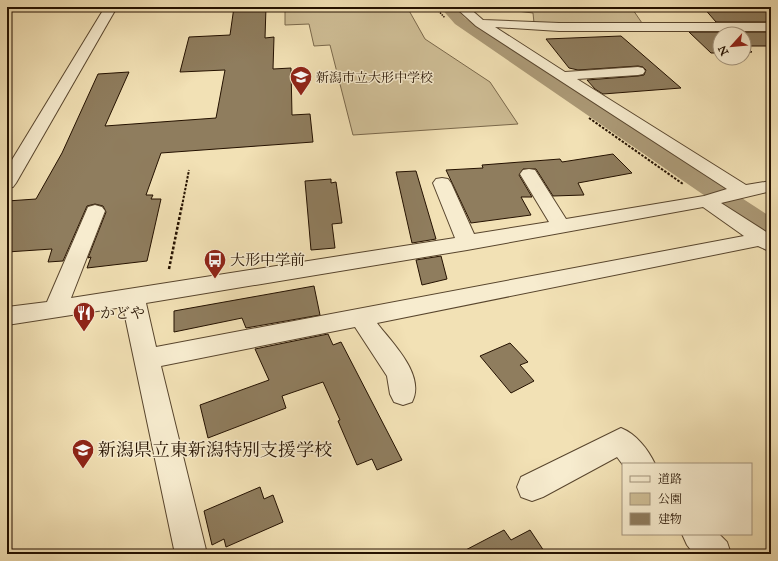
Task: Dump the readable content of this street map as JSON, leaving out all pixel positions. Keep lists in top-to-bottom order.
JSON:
{
  "places": {
    "school or university": ["新潟市立大形中学校", "新潟県立東新潟特別支援学校"],
    "bus stop": ["大形中学前"],
    "restaurant": ["かどや"]
  },
  "legend": ["道路", "公園", "建物"],
  "north": "bottom left"
}
